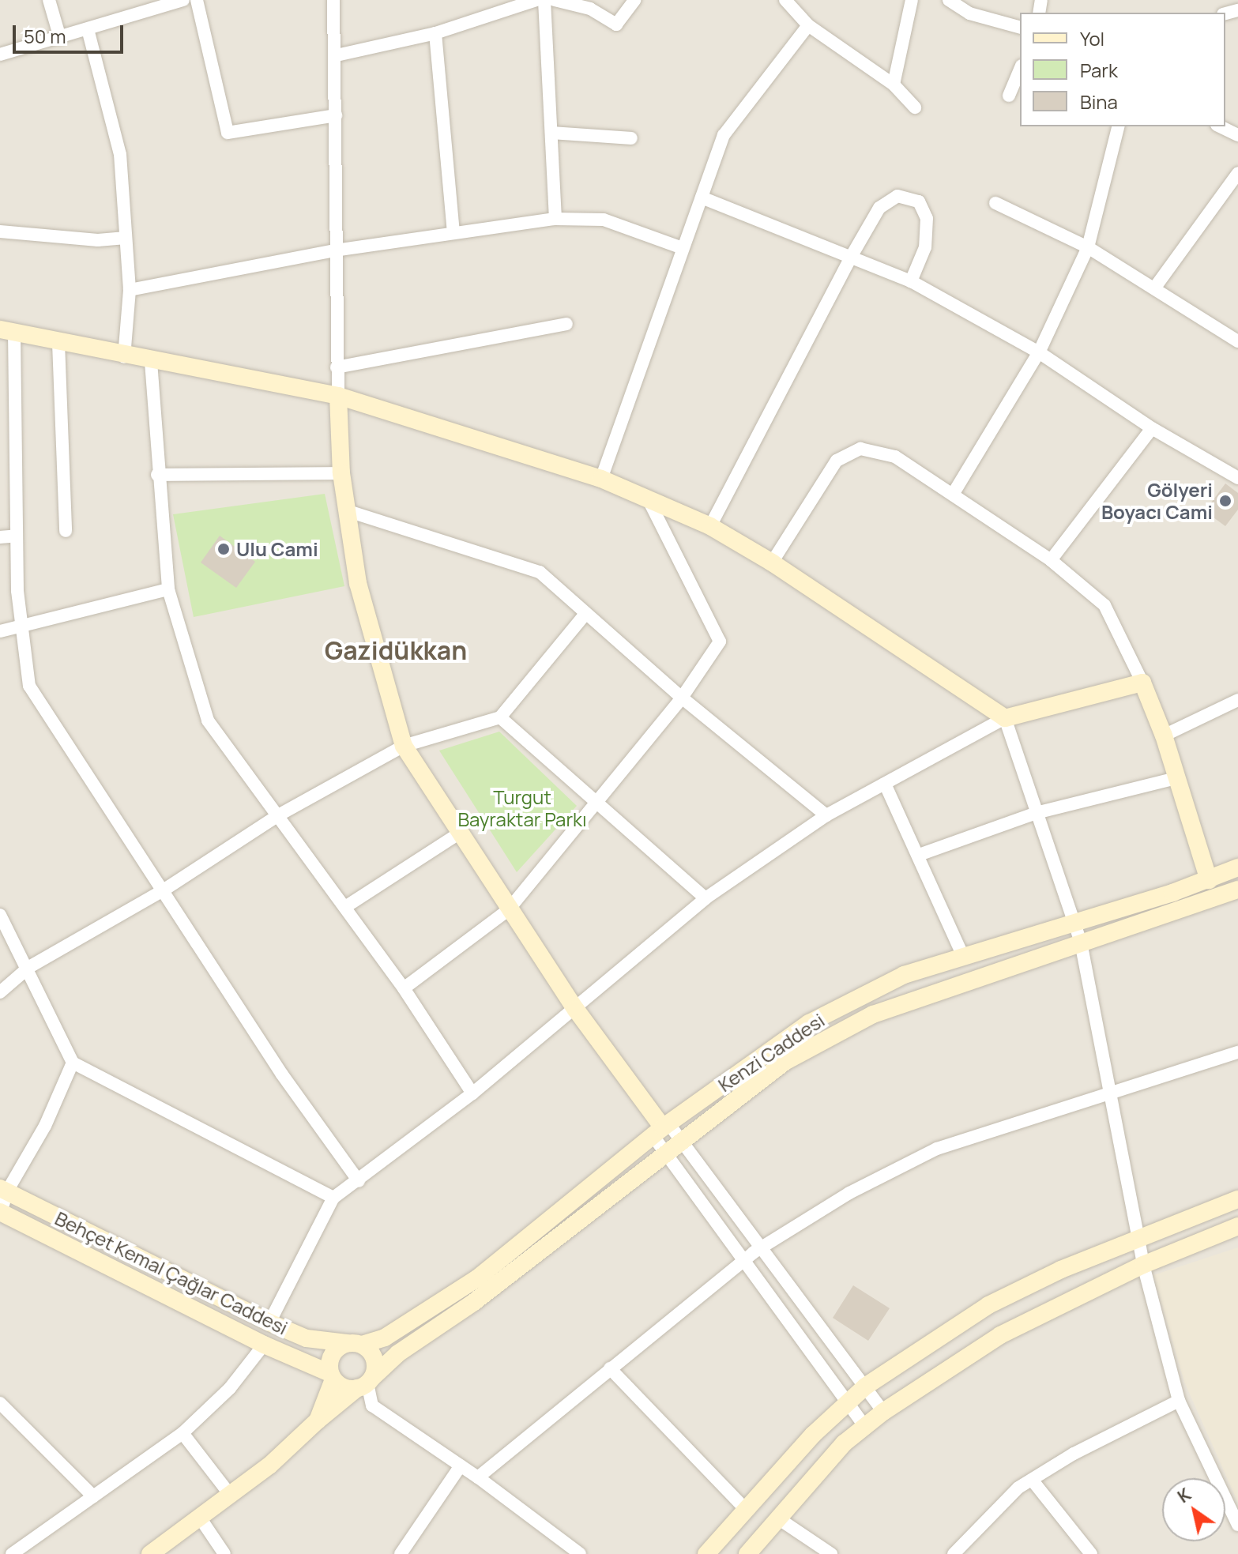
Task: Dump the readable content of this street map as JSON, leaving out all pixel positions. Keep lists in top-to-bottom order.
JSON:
{
  "streets": {
    "street": ["Kenzi Caddesi", "Behçet Kemal Çağlar Caddesi"]
  },
  "crossings": [
    ["Kenzi Caddesi", "Behçet Kemal Çağlar Caddesi"]
  ],
  "districts": ["Gazidükkan"],
  "parks": ["Turgut Bayraktar Parkı"],
  "places": ["Gölyeri Boyacı Cami", "Ulu Cami"],
  "legend": ["Yol", "Park", "Bina"],
  "scale_bar": "50 m",
  "north": "top left"
}
